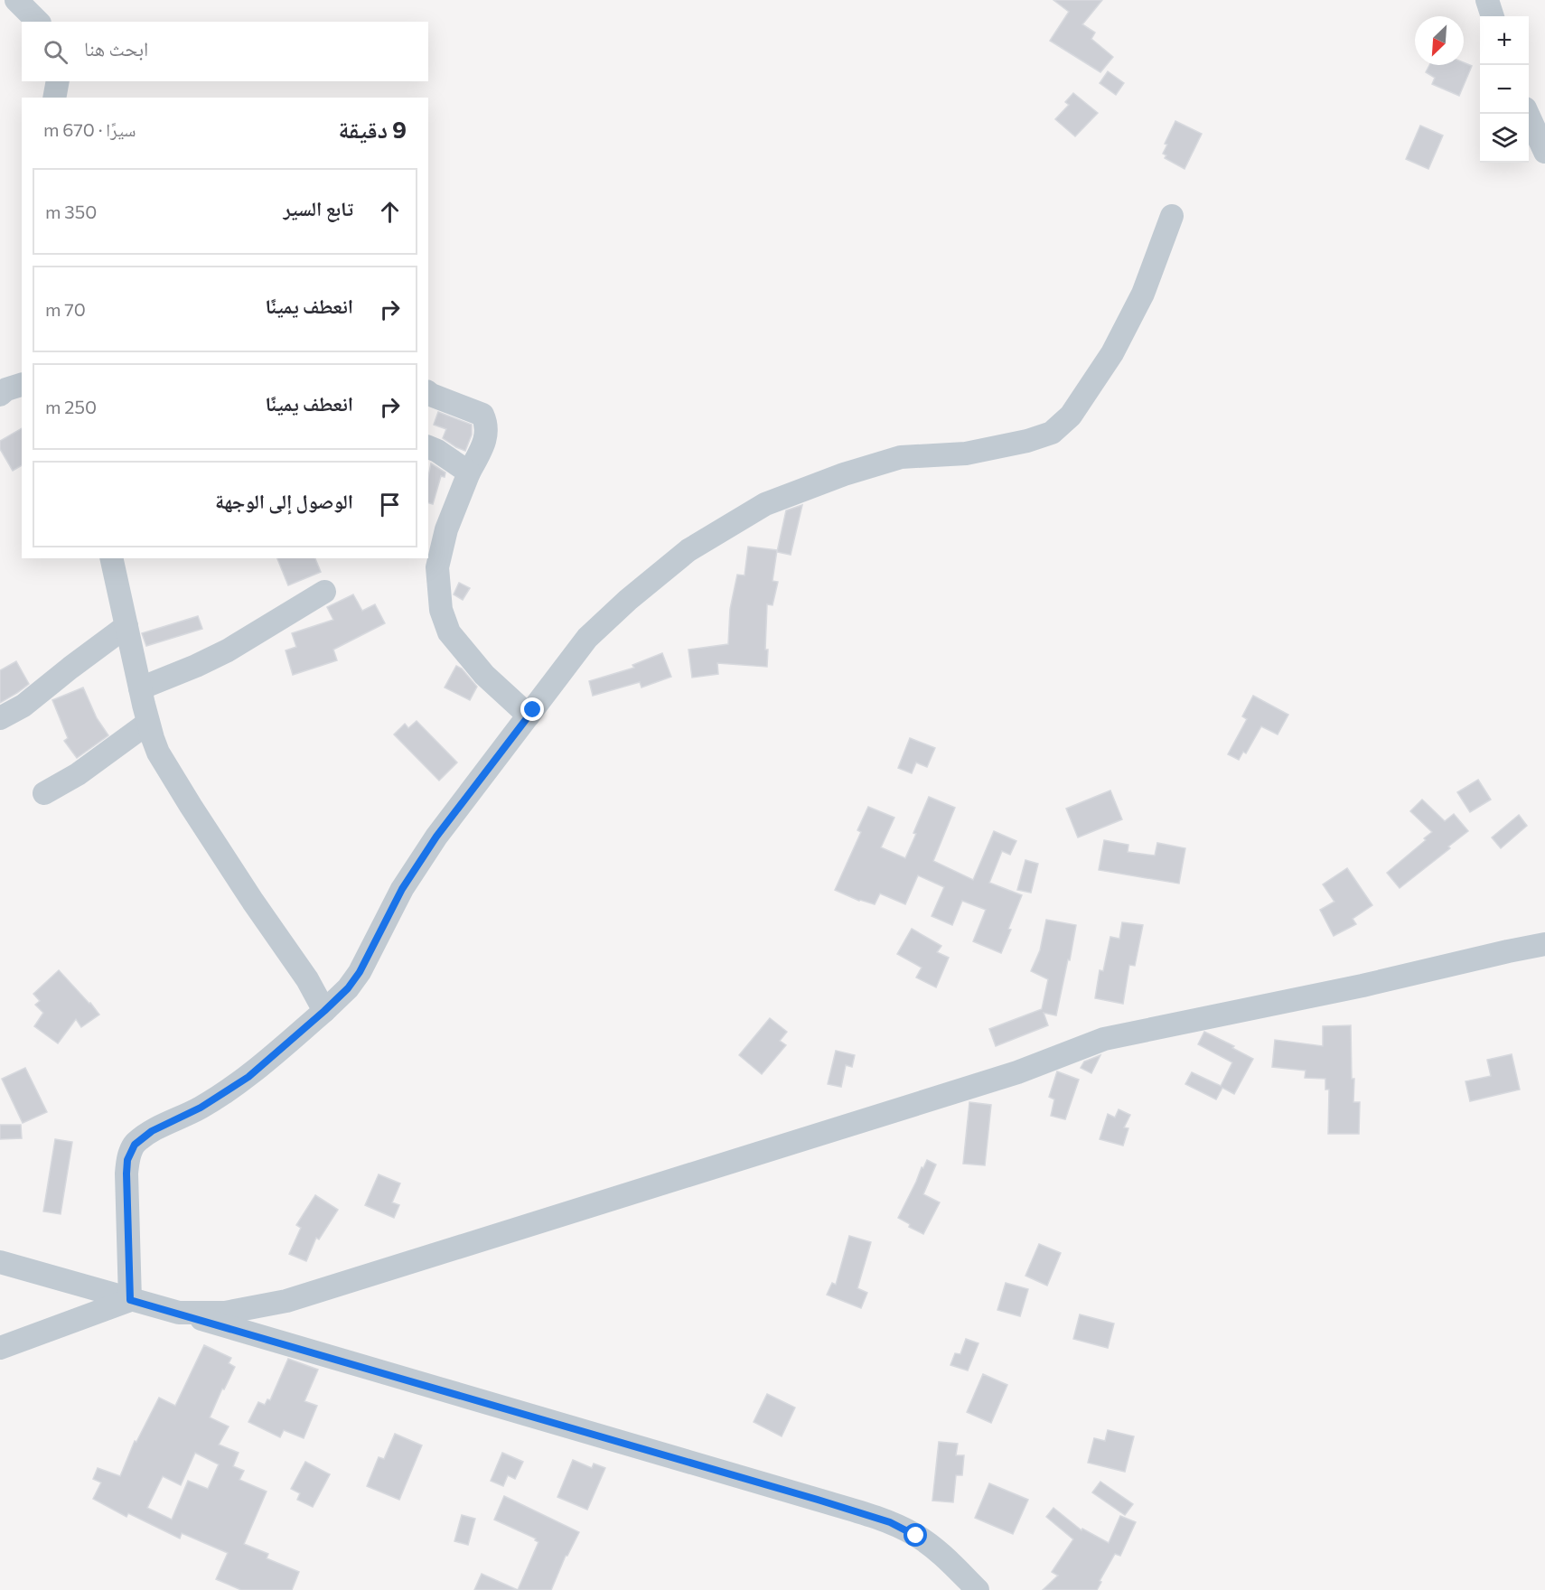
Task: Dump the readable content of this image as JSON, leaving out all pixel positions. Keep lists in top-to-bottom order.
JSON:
{
  "north": "bottom left",
  "page": {
    "map_buttons": ["+", "−"],
    "search": "ابحث هنا",
    "heading": ["9 دقيقة", "سيرًا · 670 m"],
    "list": [
      ["تابع السير", "350 m"],
      ["انعطف يمينًا", "70 m"],
      ["انعطف يمينًا", "250 m"],
      "الوصول إلى الوجهة"
    ]
  }
}
